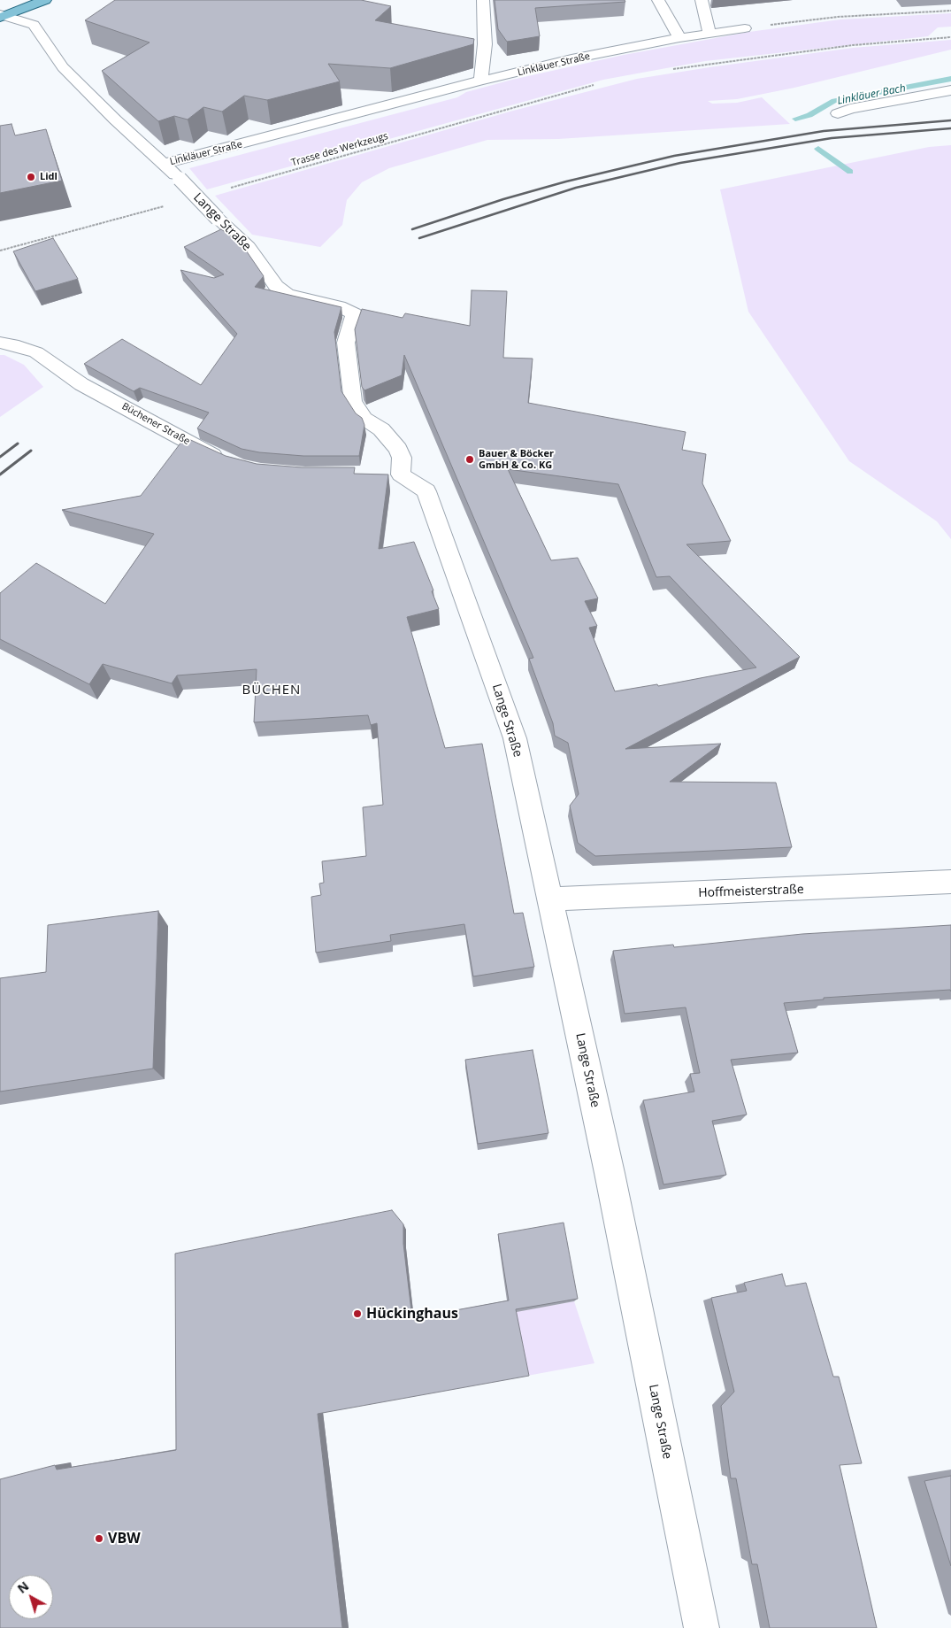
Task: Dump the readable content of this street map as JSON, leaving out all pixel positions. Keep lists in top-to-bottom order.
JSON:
{
  "streets": {
    "street": [
      "Linkläuer Straße",
      "Lange Straße",
      "Büchener Straße",
      "Hoffmeisterstraße"
    ],
    "path": ["Trasse des Werkzeugs"]
  },
  "crossings": [
    ["Linkläuer Straße", "Lange Straße"],
    ["Lange Straße", "Hoffmeisterstraße"]
  ],
  "districts": ["BÜCHEN"],
  "water": ["Linkläuer Bach"],
  "places": [
    "Lidl",
    "Bauer & Böcker GmbH & Co. KG",
    "Hückinghaus",
    "VBW"
  ],
  "north": "top left"
}
